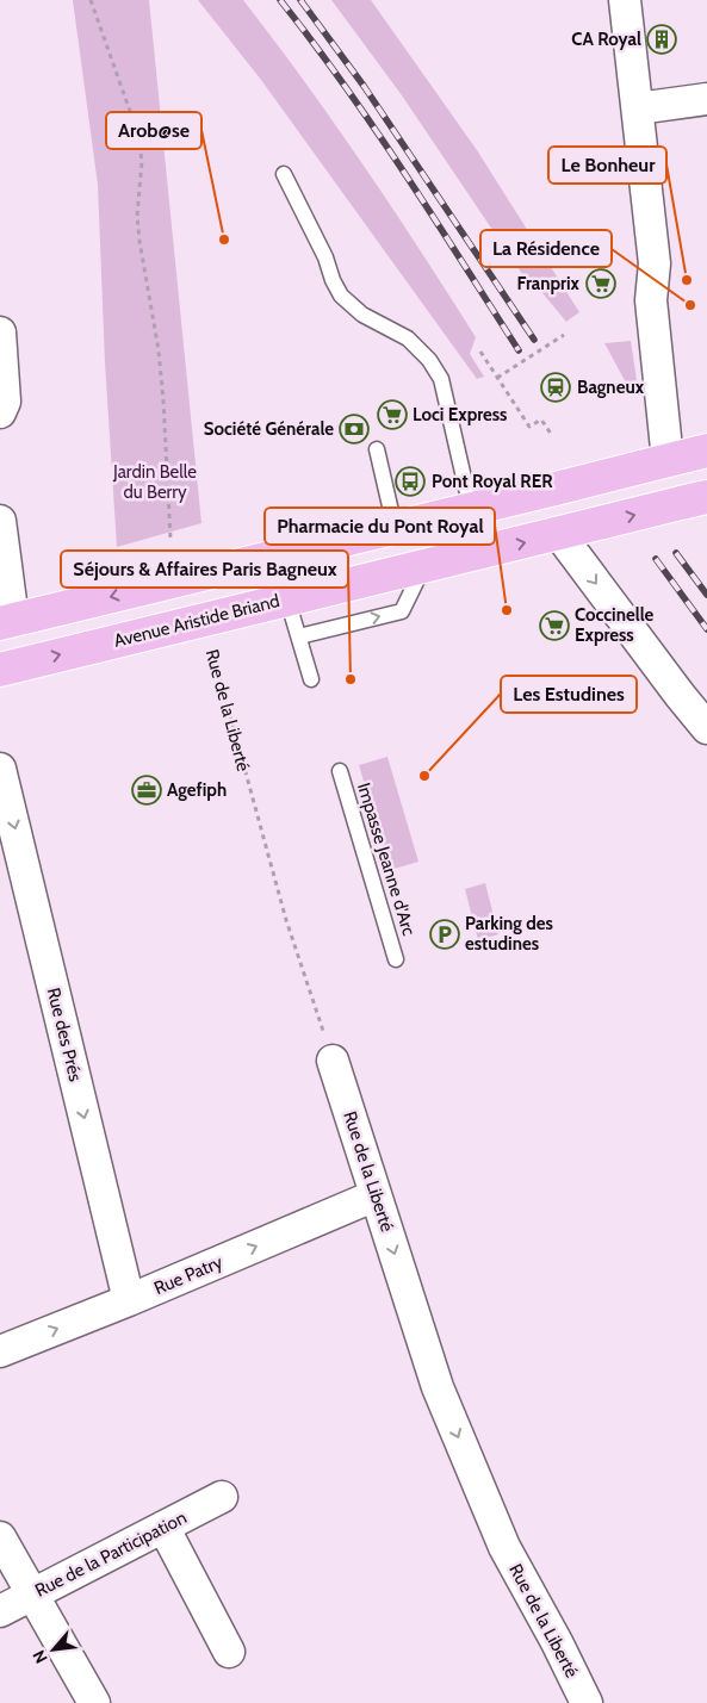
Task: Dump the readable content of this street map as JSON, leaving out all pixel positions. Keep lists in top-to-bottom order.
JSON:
{
  "streets": {
    "main road": ["Avenue Aristide Briand"],
    "street": [
      "Rue de la Liberté",
      "Rue des Prés",
      "Rue Patry",
      "Rue de la Participation"
    ],
    "lane": ["Impasse Jeanne d'Arc"]
  },
  "crossings": [
    ["Avenue Aristide Briand", "Rue de la Liberté"],
    ["Rue de la Liberté", "Rue Patry"],
    ["Rue des Prés", "Rue Patry"]
  ],
  "one_way": ["Rue de la Liberté", "Rue des Prés", "Rue Patry"],
  "parks": ["Jardin Belle du Berry"],
  "places": {
    "building": ["CA Royal"],
    "other": [
      "Arob@se",
      "Le Bonheur",
      "La Résidence",
      "Pharmacie du Pont Royal",
      "Séjours & Affaires Paris Bagneux",
      "Les Estudines"
    ],
    "supermarket": ["Franprix", "Loci Express", "Coccinelle Express"],
    "station": ["Bagneux"],
    "bank": ["Société Générale"],
    "bus stop": ["Pont Royal RER"],
    "office": ["Agefiph"],
    "parking": ["Parking des estudines"]
  },
  "north": "bottom left"
}
